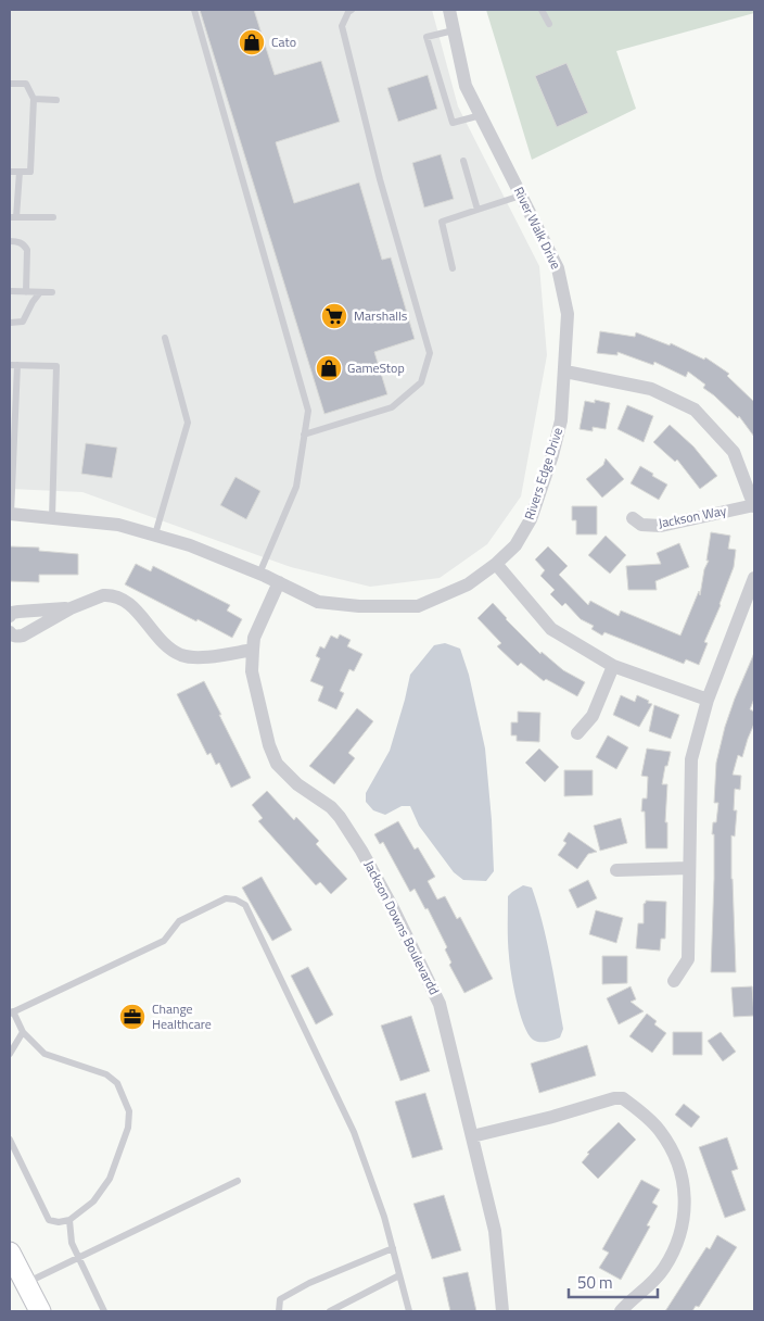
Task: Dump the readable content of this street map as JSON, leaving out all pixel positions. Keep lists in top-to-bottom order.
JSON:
{
  "streets": {
    "street": [
      "River Walk Drive",
      "Rivers Edge Drive",
      "Jackson Way",
      "Jackson Downs Boulevardd"
    ]
  },
  "crossings": [
    ["River Walk Drive", "Rivers Edge Drive"],
    ["Rivers Edge Drive", "Jackson Downs Boulevardd"]
  ],
  "places": {
    "shop": ["Cato", "GameStop"],
    "supermarket": ["Marshalls"],
    "office": ["Change Healthcare"]
  },
  "scale_bar": "50 m"
}
